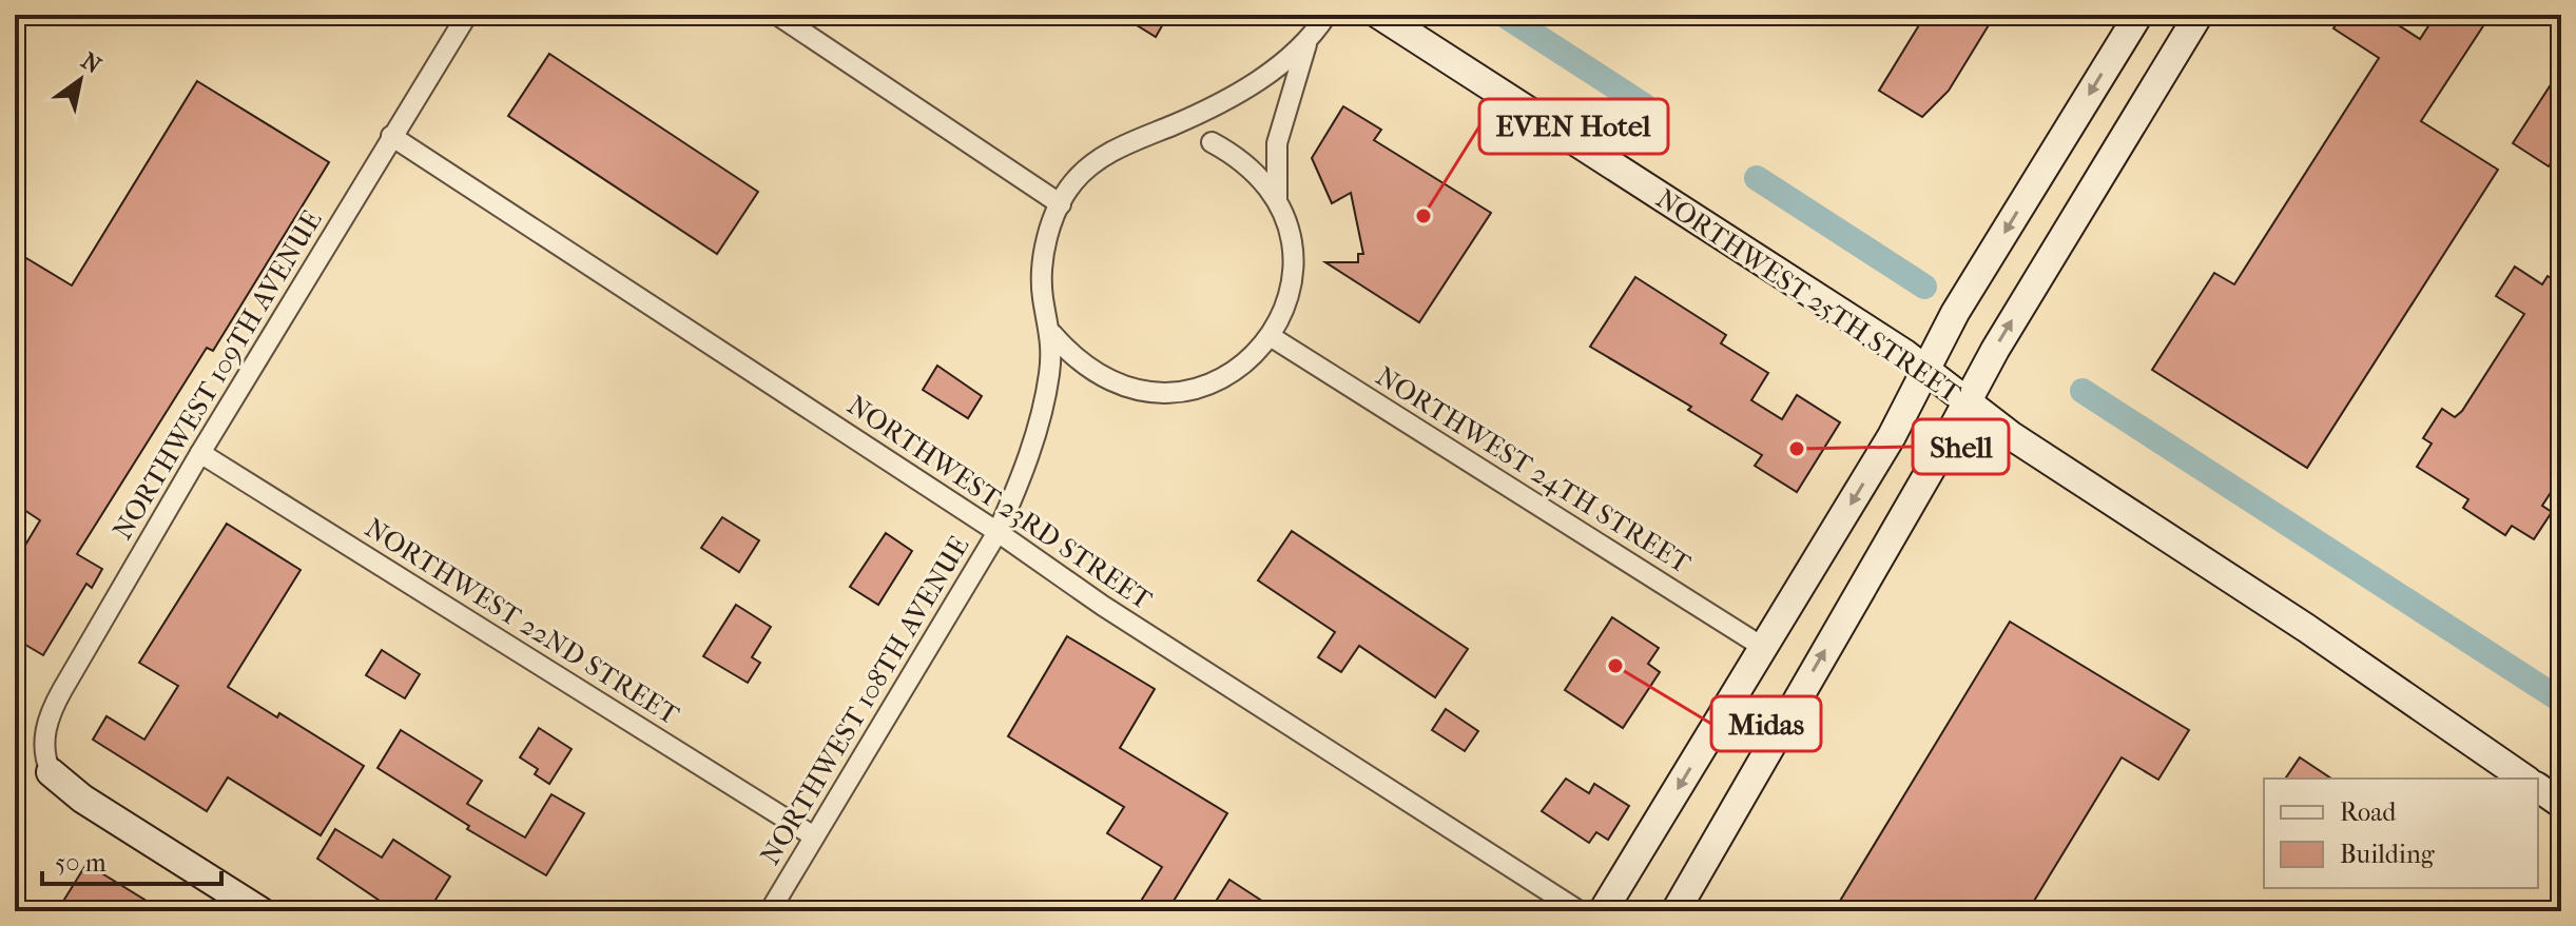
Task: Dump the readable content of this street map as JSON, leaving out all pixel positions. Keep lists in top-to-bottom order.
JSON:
{
  "streets": {
    "main road": ["NORTHWEST 25TH STREET"],
    "street": [
      "NORTHWEST 109TH AVENUE",
      "NORTHWEST 24TH STREET",
      "NORTHWEST 23RD STREET",
      "NORTHWEST 22ND STREET",
      "NORTHWEST 108TH AVENUE"
    ]
  },
  "crossings": [
    ["NORTHWEST 109TH AVENUE", "NORTHWEST 23RD STREET"],
    ["NORTHWEST 109TH AVENUE", "NORTHWEST 22ND STREET"],
    ["NORTHWEST 23RD STREET", "NORTHWEST 108TH AVENUE"],
    ["NORTHWEST 22ND STREET", "NORTHWEST 108TH AVENUE"]
  ],
  "places": ["EVEN Hotel", "Shell", "Midas"],
  "legend": ["Road", "Building"],
  "scale_bar": "50 m",
  "north": "top right"
}
